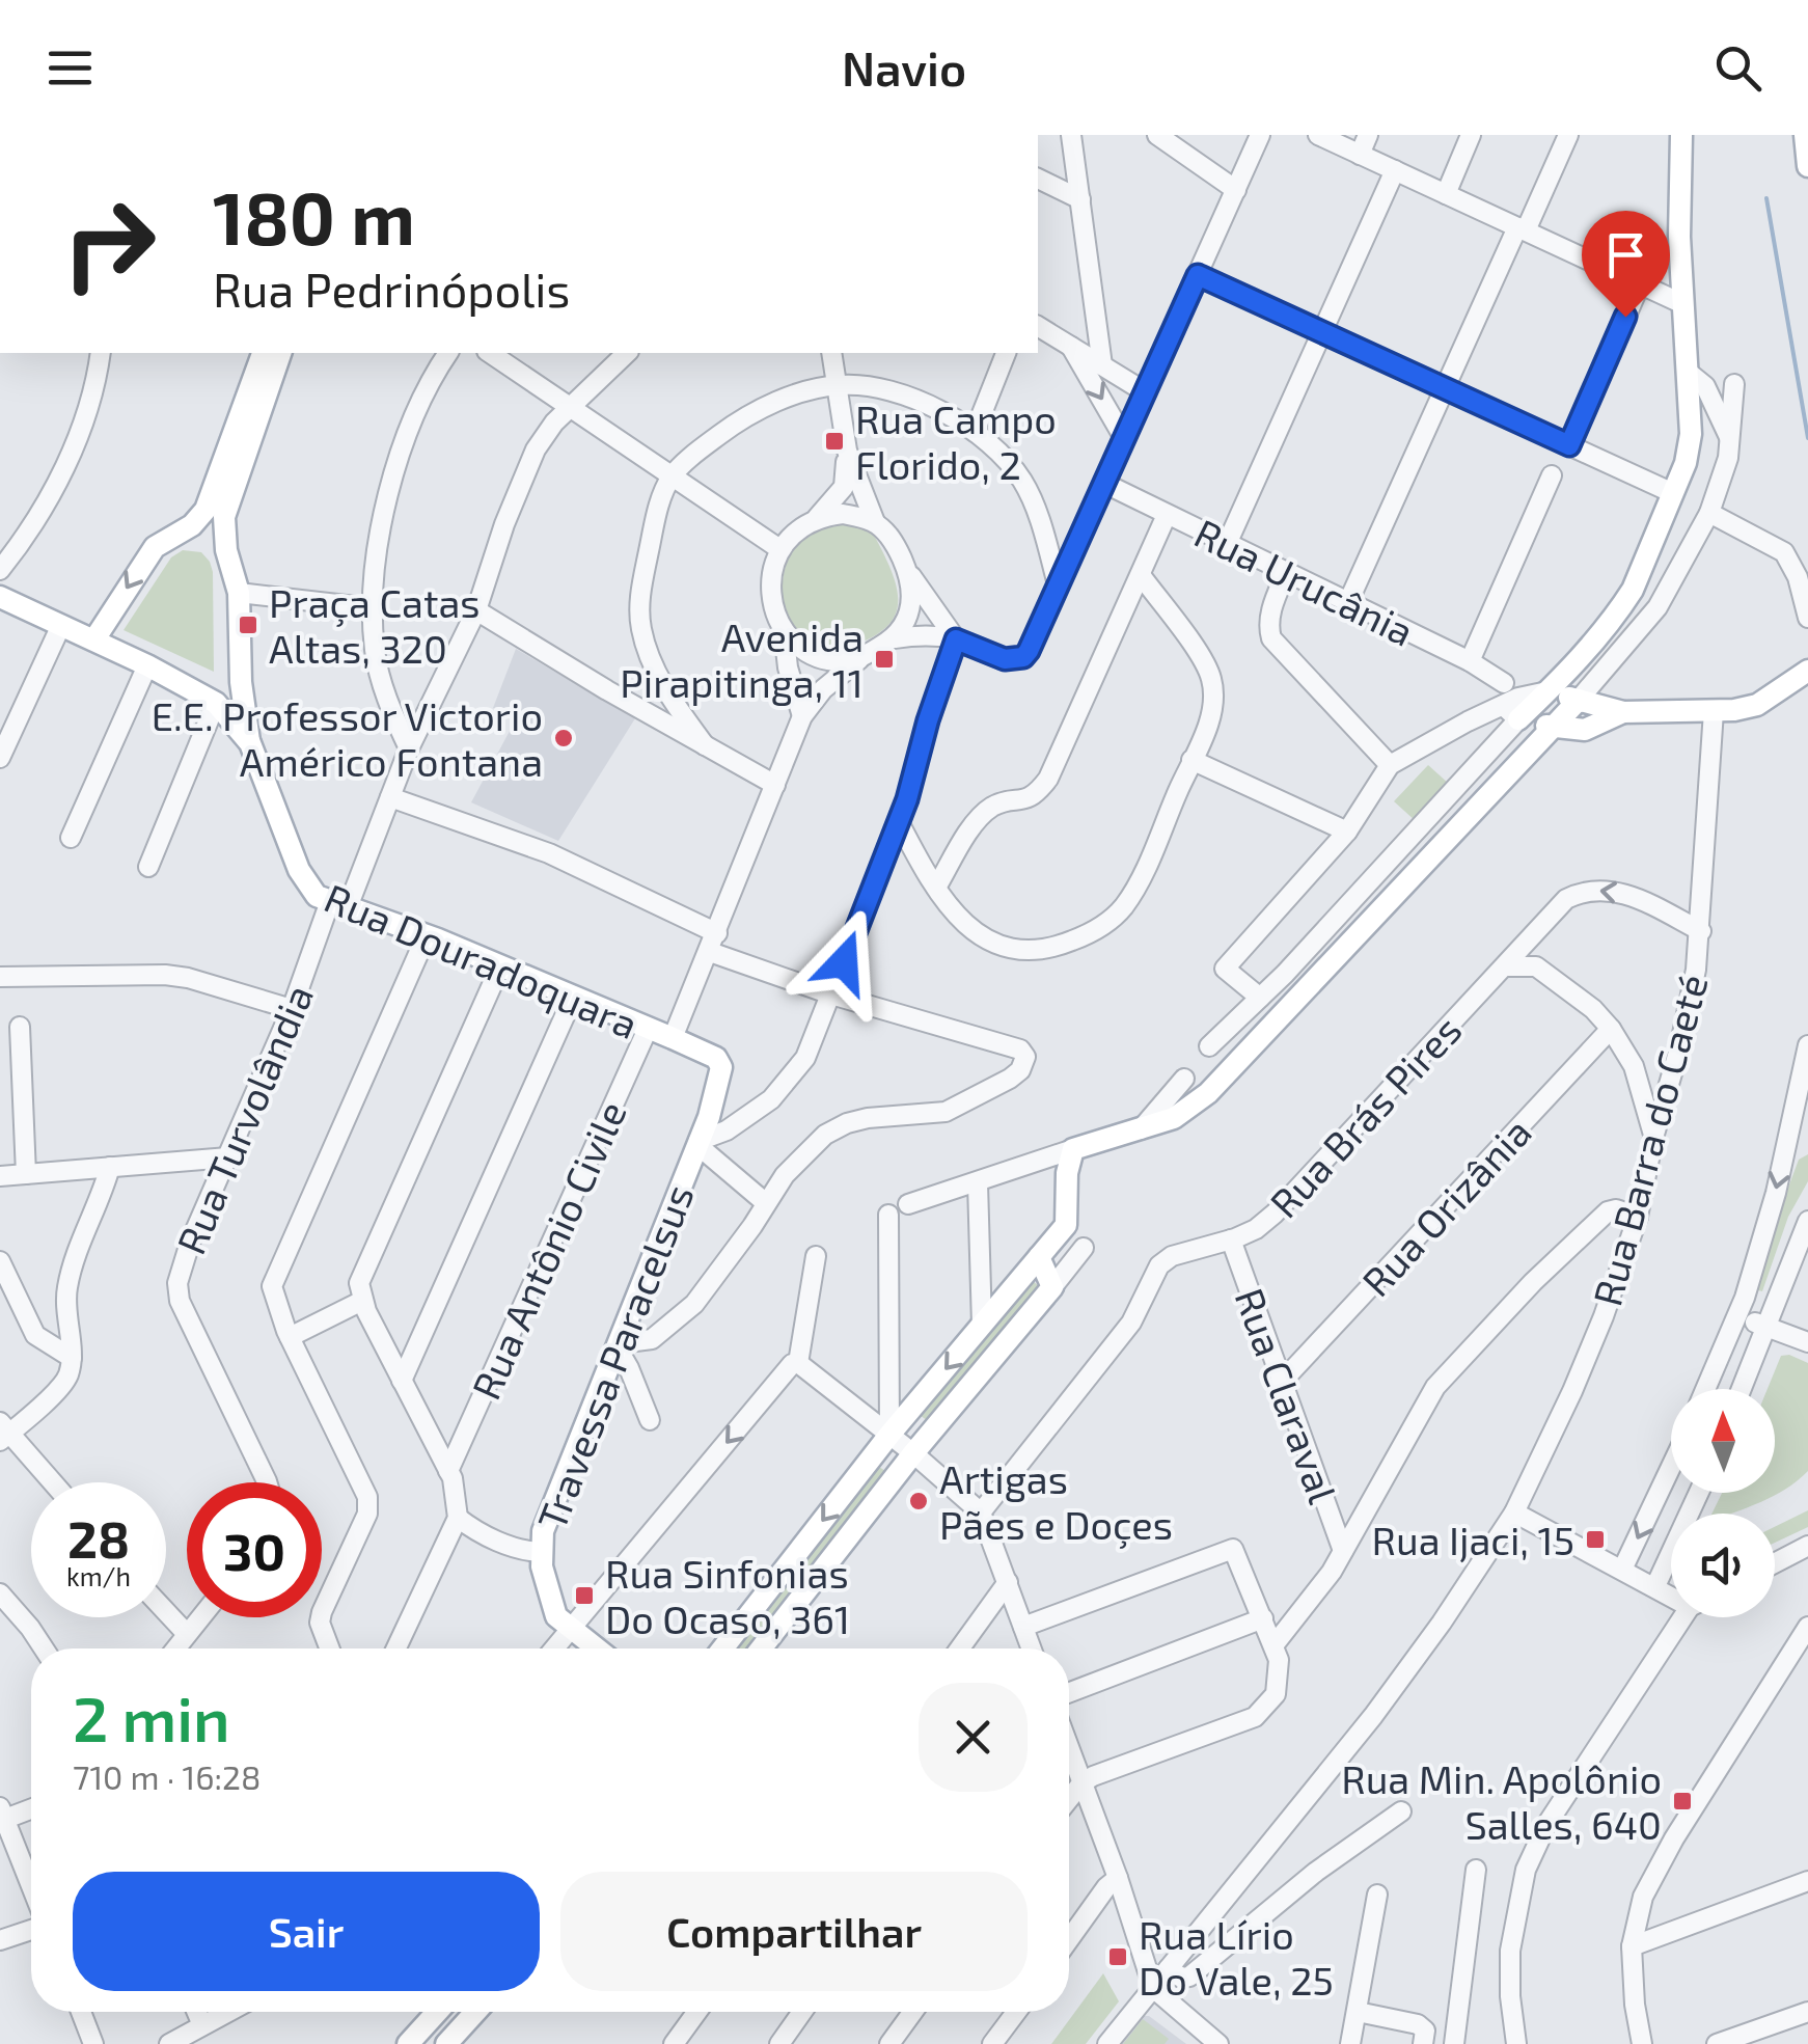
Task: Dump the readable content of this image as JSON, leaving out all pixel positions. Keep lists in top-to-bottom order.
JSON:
{
  "streets": {
    "main road": ["Rua Douradoquara", "Travessa Paracelsus"],
    "street": [
      "Rua Urucânia",
      "Rua Brás Pires",
      "Rua Turvolândia",
      "Rua Barra do Caeté",
      "Rua Orizânia",
      "Rua Antônio Civile",
      "Rua Claraval"
    ]
  },
  "crossings": [
    ["Rua Douradoquara", "Rua Turvolândia"],
    ["Rua Douradoquara", "Rua Antônio Civile"],
    ["Rua Douradoquara", "Travessa Paracelsus"],
    ["Rua Brás Pires", "Rua Barra do Caeté"],
    ["Rua Brás Pires", "Rua Claraval"],
    ["Rua Orizânia", "Rua Claraval"]
  ],
  "places": {
    "transit": [
      "Rua Campo Florido, 2",
      "Praça Catas Altas, 320",
      "Avenida Pirapitinga, 11",
      "Rua Ijaci, 15",
      "Rua Sinfonias Do Ocaso, 361",
      "Rua Min. Apolônio Salles, 640",
      "Rua Lírio Do Vale, 25"
    ],
    "other": ["E.E. Professor Victorio Américo Fontana", "Artigas Pães e Doçes"]
  },
  "north": "top",
  "page": {
    "header": "Navio",
    "turn": ["180 m", "Rua Pedrinópolis"],
    "speed": "28 km/h",
    "limit": "30",
    "heading": ["2 min", "710 m · 16:28"],
    "buttons": ["Sair", "Compartilhar"]
  }
}
